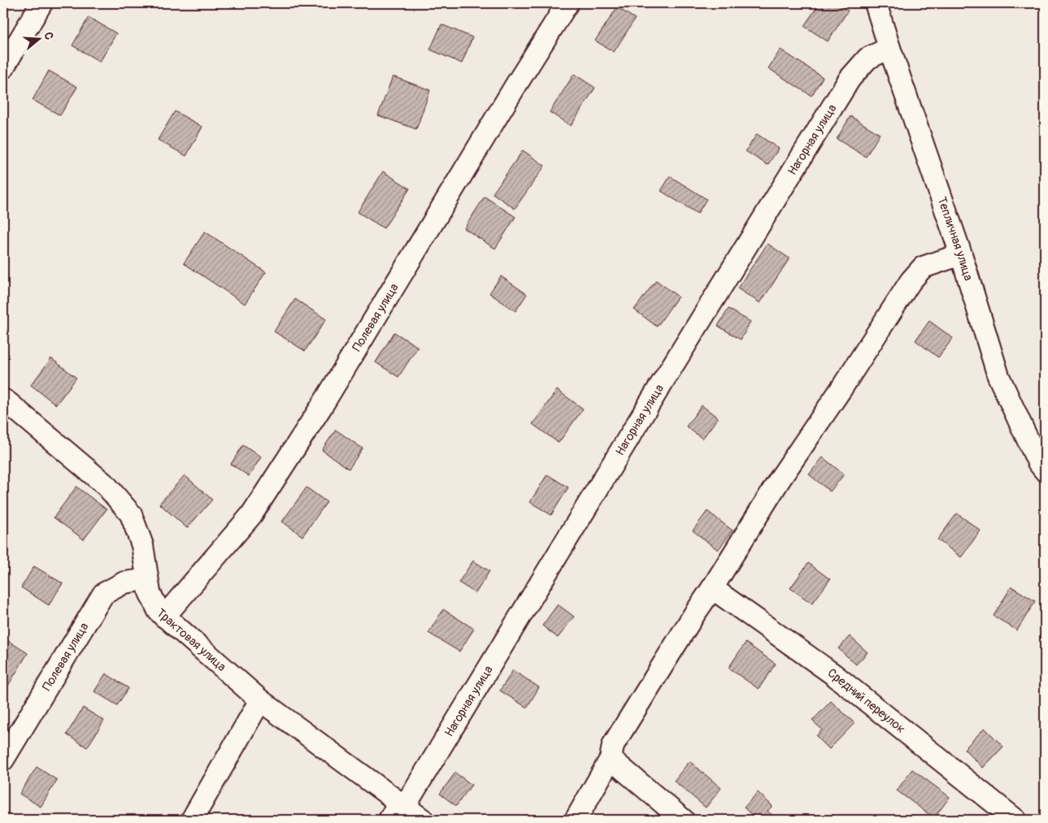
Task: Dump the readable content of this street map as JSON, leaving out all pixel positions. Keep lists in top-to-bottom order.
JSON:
{
  "streets": {
    "street": [
      "Нагорная улица",
      "Тепличная улица",
      "Полевая улица",
      "Трактовая улица",
      "Средний переулок"
    ]
  },
  "crossings": [
    ["Нагорная улица", "Тепличная улица"],
    ["Нагорная улица", "Трактовая улица"],
    ["Полевая улица", "Трактовая улица"]
  ],
  "north": "right"
}
